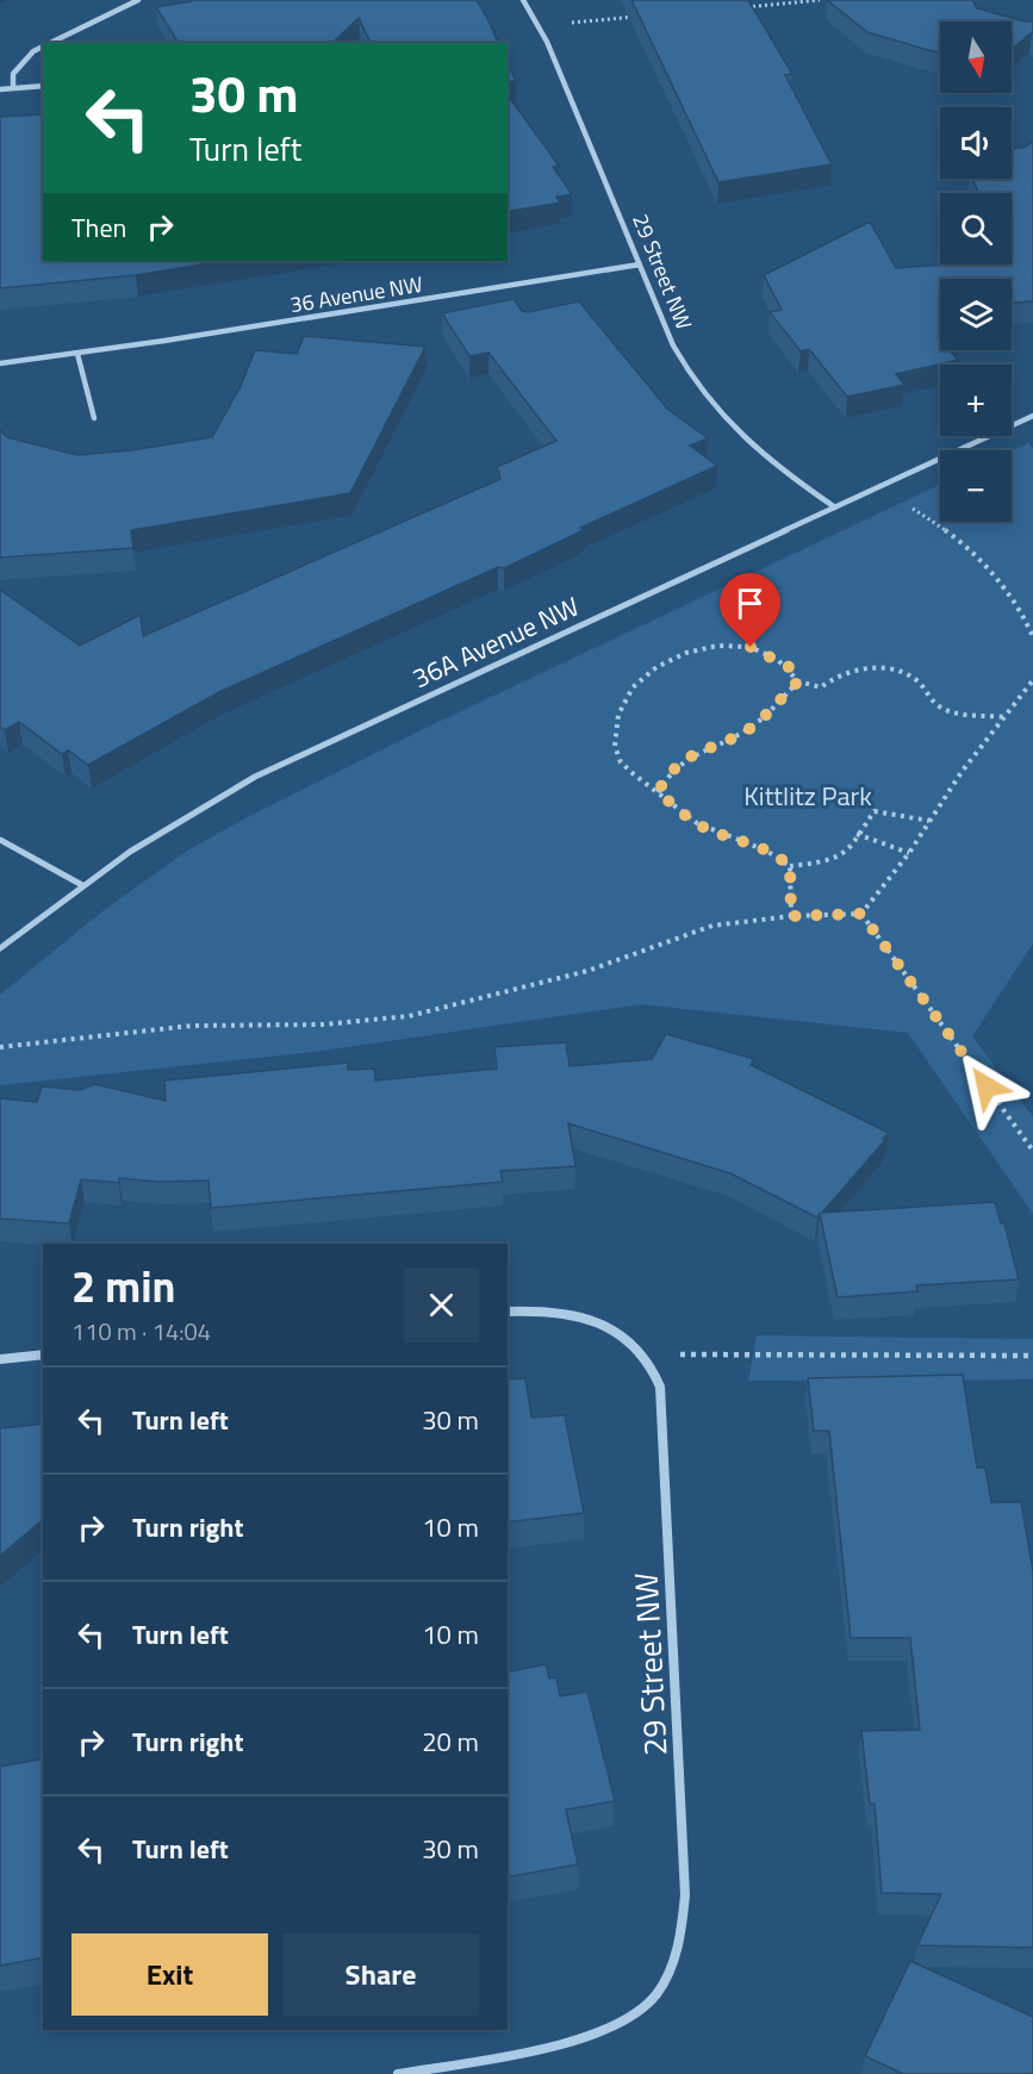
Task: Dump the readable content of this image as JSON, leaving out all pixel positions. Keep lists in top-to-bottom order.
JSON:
{
  "streets": {
    "street": ["29 Street NW", "36 Avenue NW", "36A Avenue NW"]
  },
  "crossings": [
    ["29 Street NW", "36 Avenue NW"],
    ["29 Street NW", "36A Avenue NW"]
  ],
  "parks": ["Kittlitz Park"],
  "north": "bottom",
  "page": {
    "map_buttons": ["+", "−"],
    "turn": ["30 m", "Turn left"],
    "then": "Then",
    "heading": ["2 min", "110 m · 14:04"],
    "list": [
      {
        "name": "Turn left",
        "value": "30 m"
      },
      {
        "name": "Turn right",
        "value": "10 m"
      },
      {
        "name": "Turn left",
        "value": "10 m"
      },
      {
        "name": "Turn right",
        "value": "20 m"
      },
      {
        "name": "Turn left",
        "value": "30 m"
      }
    ],
    "buttons": ["Exit", "Share"]
  }
}
